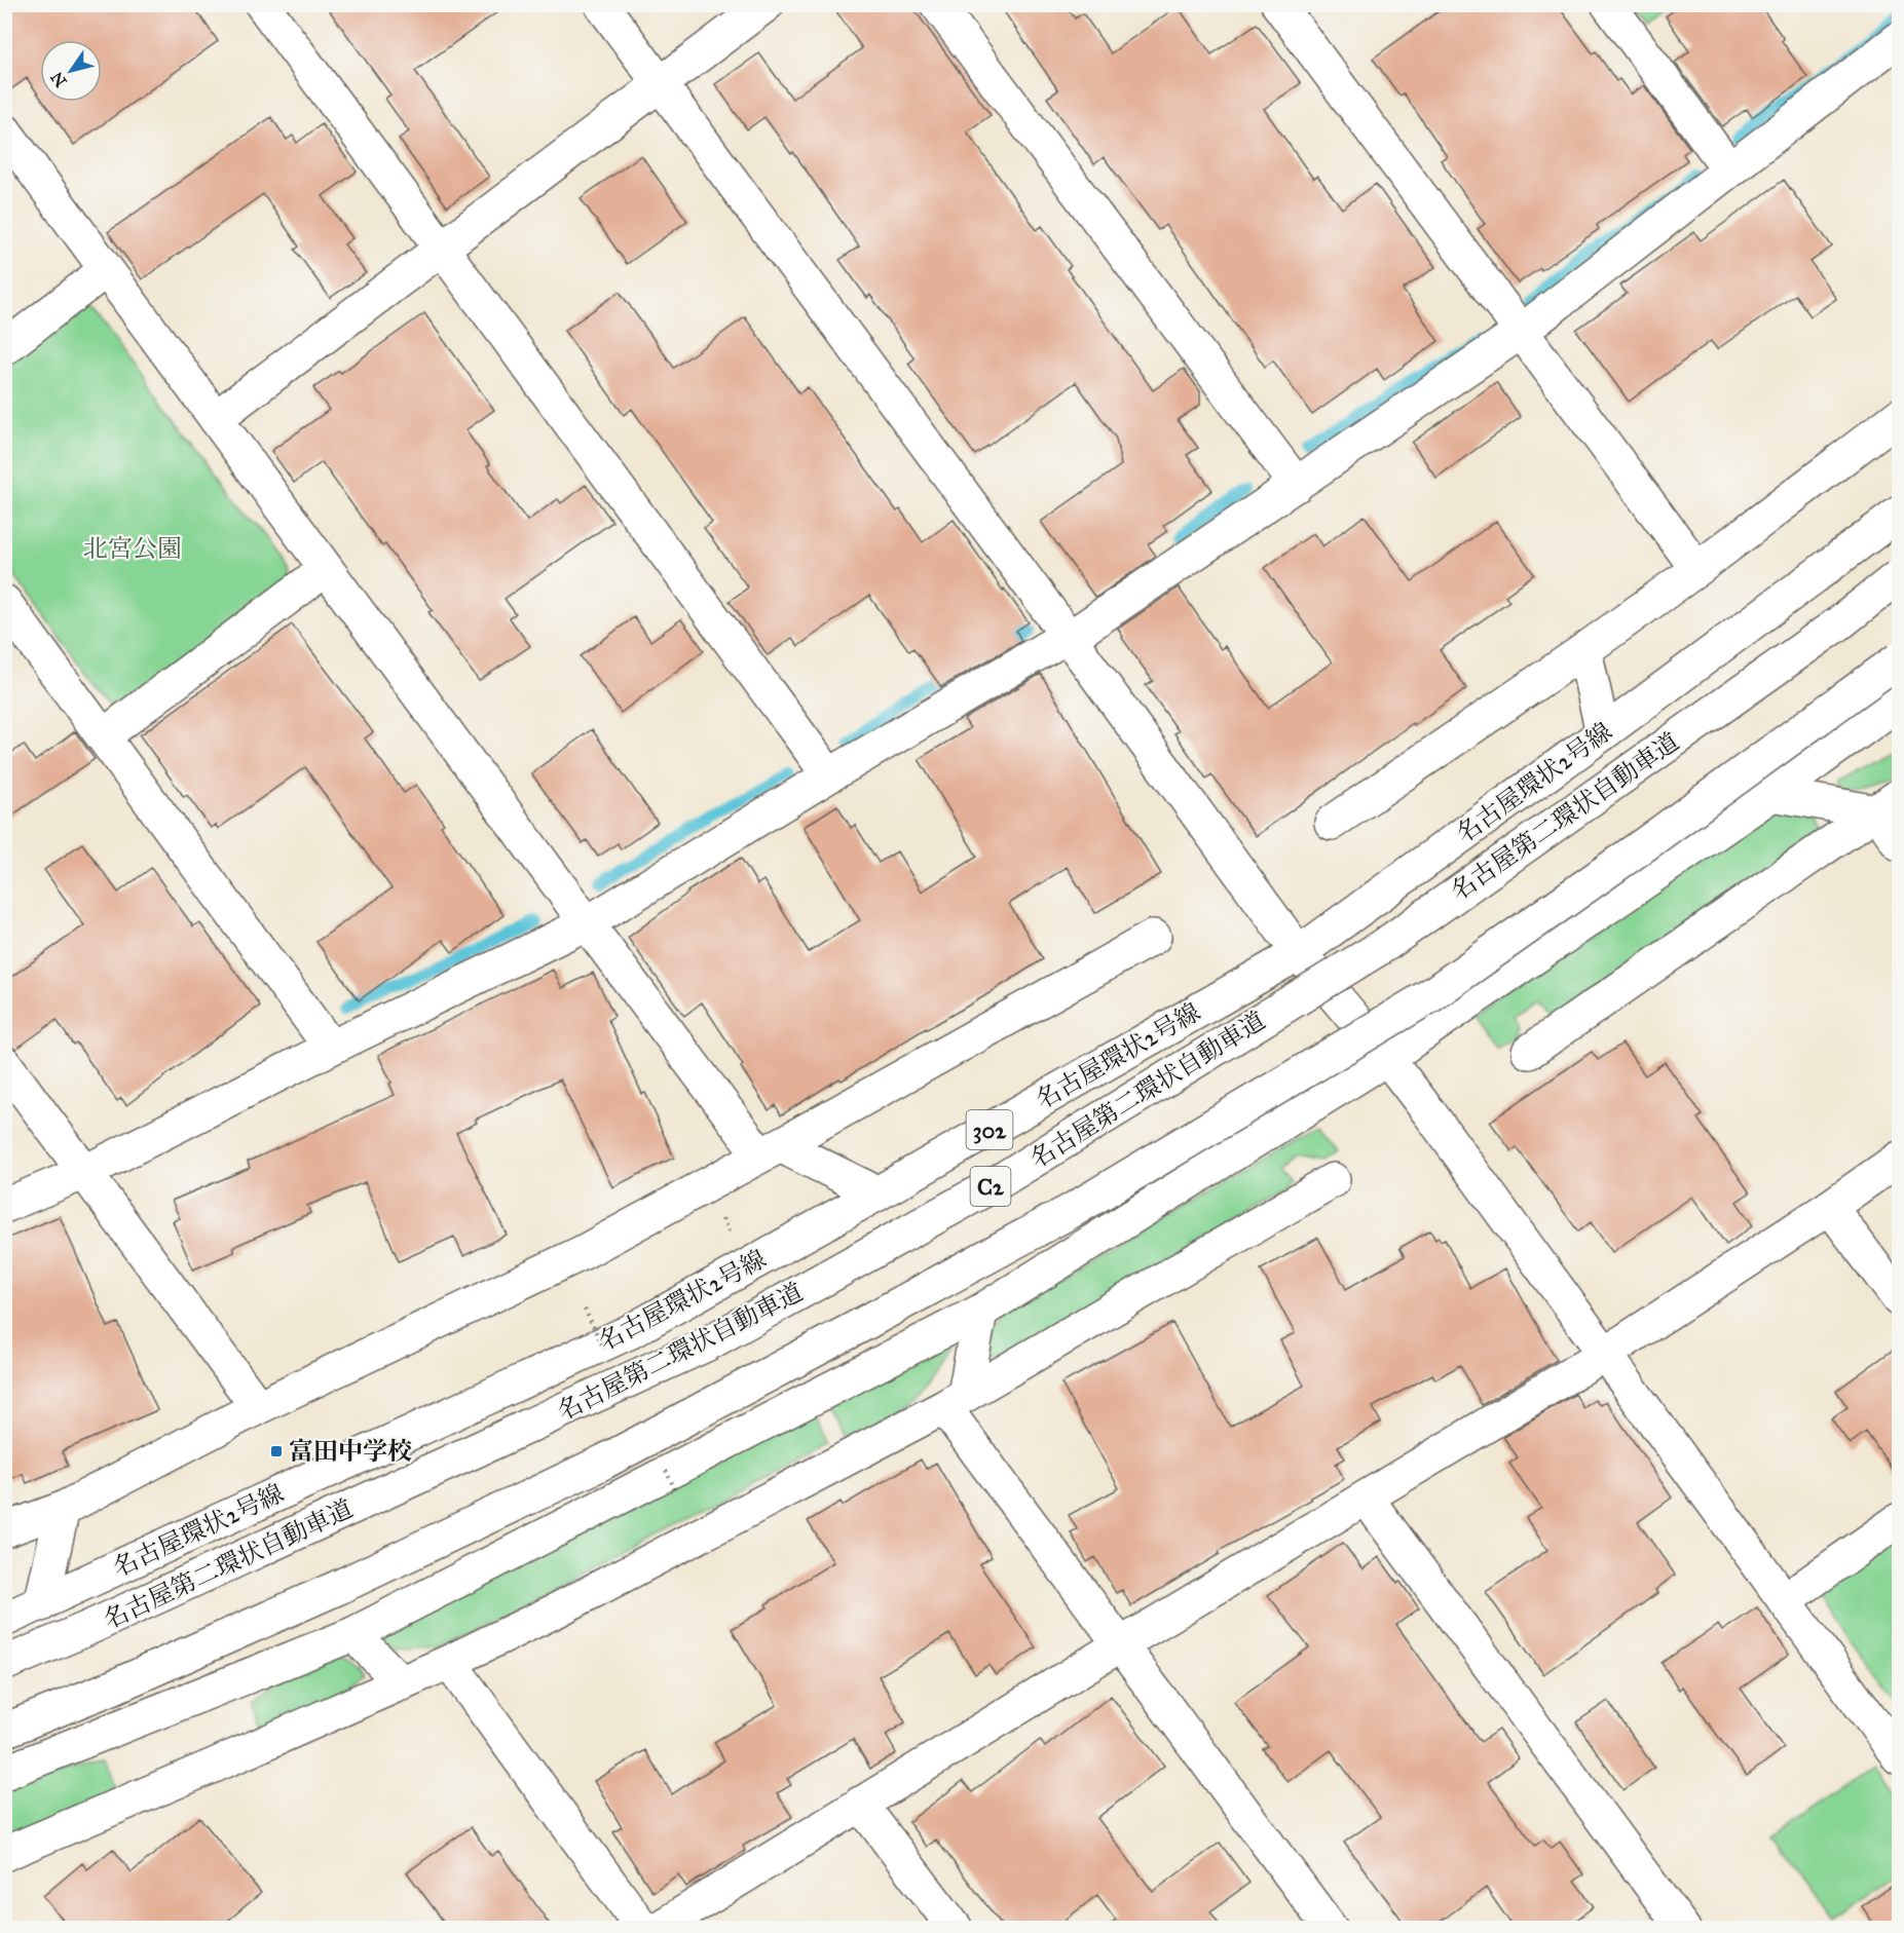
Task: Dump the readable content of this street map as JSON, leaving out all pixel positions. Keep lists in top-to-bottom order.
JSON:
{
  "streets": {
    "main road": [
      "名古屋環状2号線",
      "名古屋第二環状自動車道",
      "302",
      "C2"
    ]
  },
  "parks": ["北宮公園"],
  "places": {
    "transit": ["富田中学校"]
  },
  "north": "bottom left"
}
